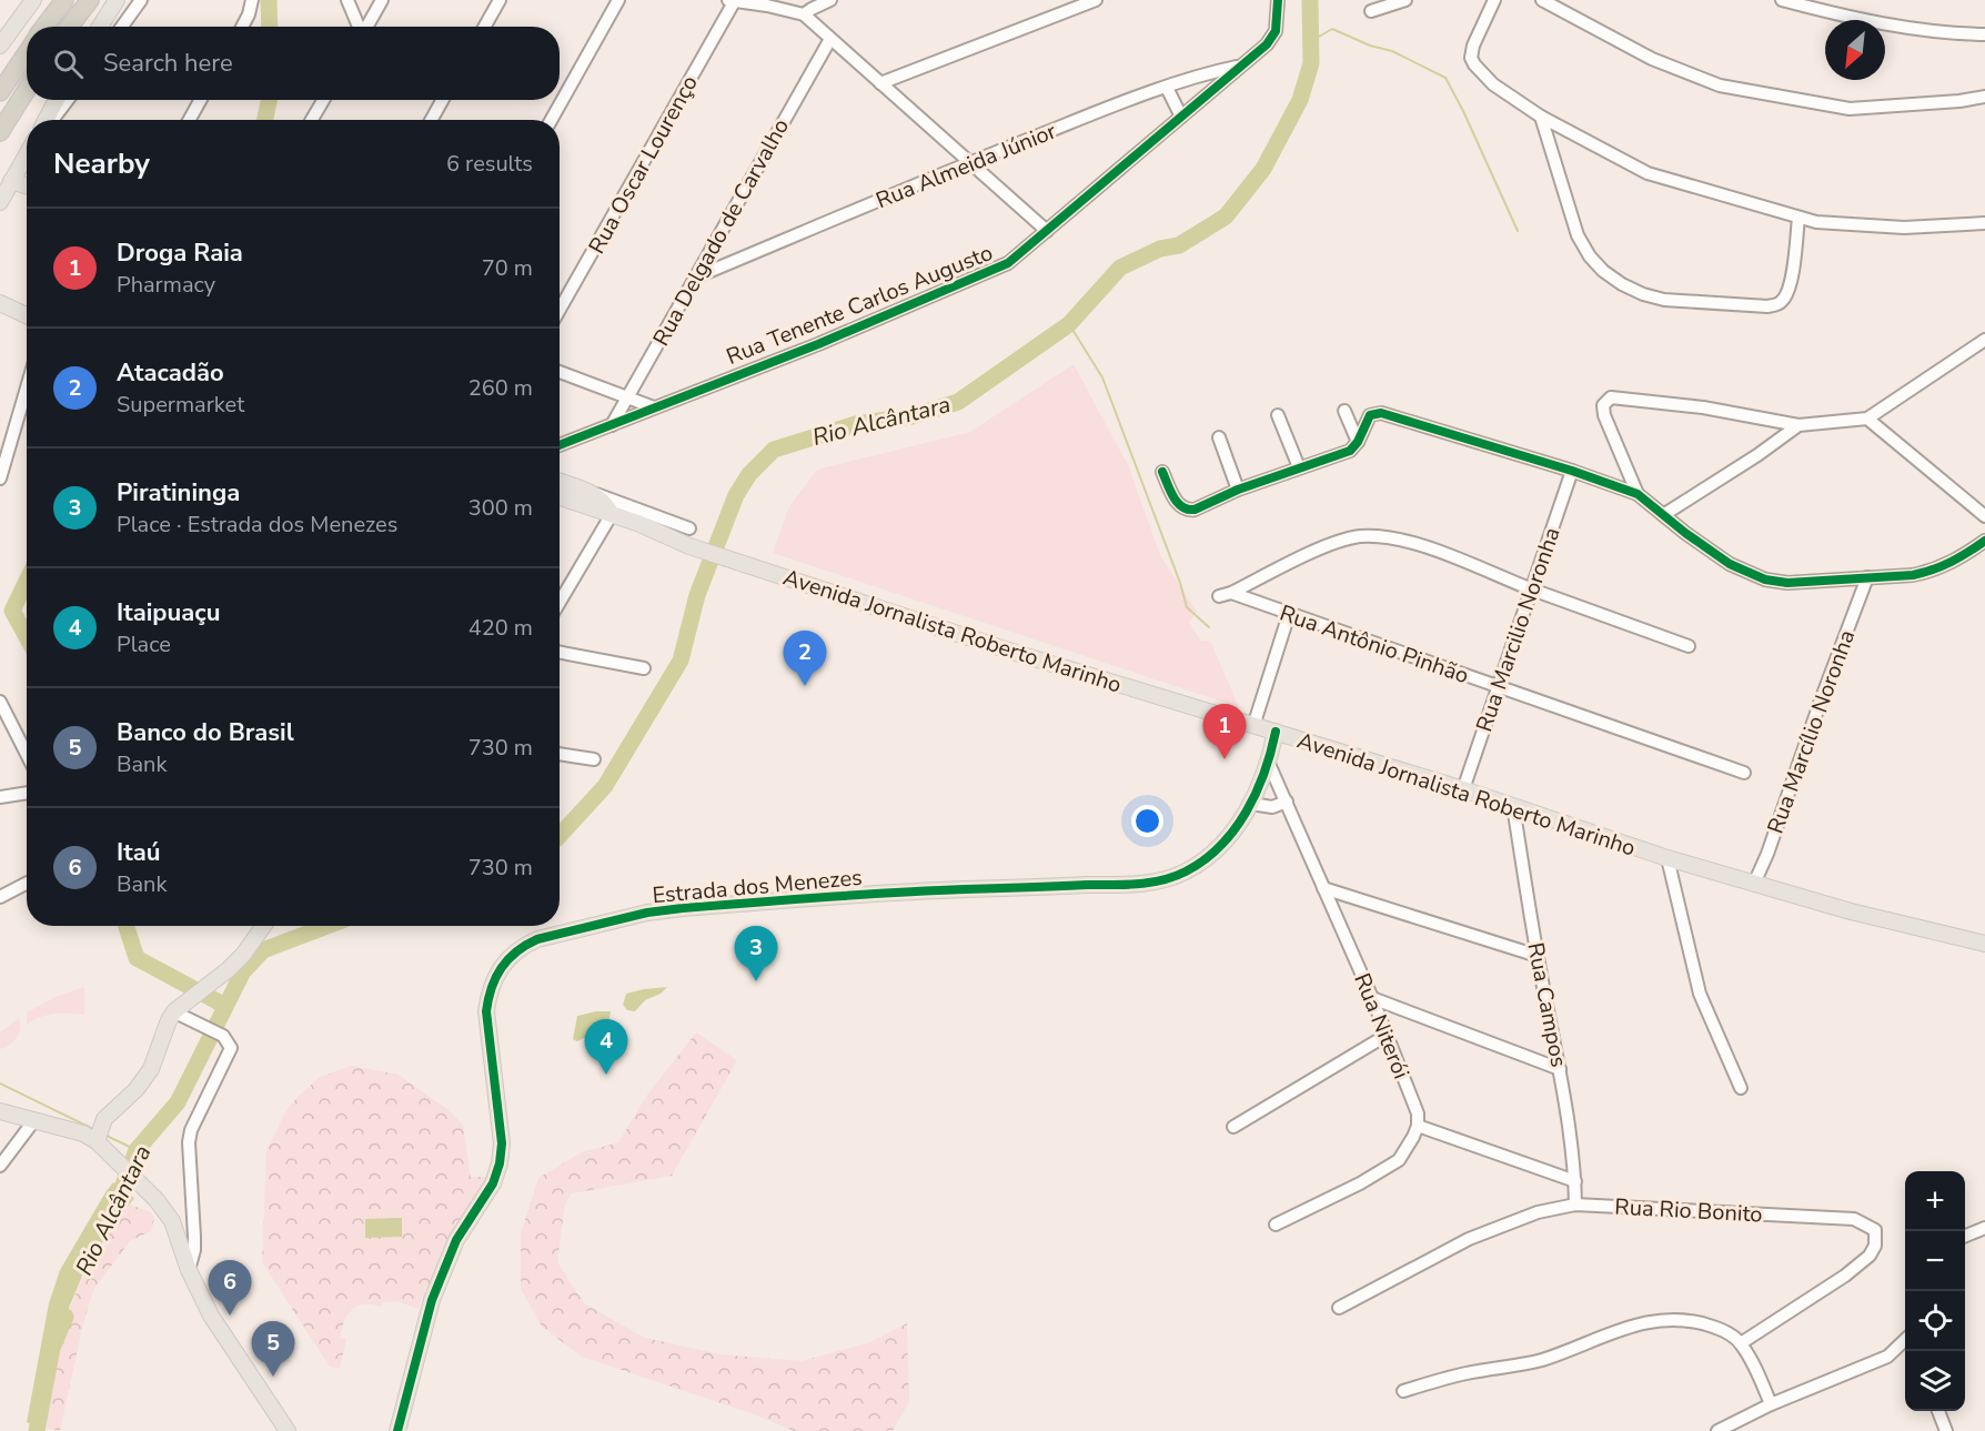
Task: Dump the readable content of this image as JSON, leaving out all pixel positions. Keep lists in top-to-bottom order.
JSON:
{
  "streets": {
    "main road": ["Avenida Jornalista Roberto Marinho", "Estrada dos Menezes"],
    "street": [
      "Rua Oscar Lourenço",
      "Rua Almeida Júnior",
      "Rua Delgado de Carvalho",
      "Rua Tenente Carlos Augusto",
      "Rua Marcilio Noronha",
      "Rua Antônio Pinhão",
      "Rua Marcílio Noronha",
      "Rua Campos",
      "Rua Niterói",
      "Rua Rio Bonito"
    ]
  },
  "crossings": [
    ["Rua Almeida Júnior", "Rua Delgado de Carvalho"],
    ["Rua Almeida Júnior", "Rua Tenente Carlos Augusto"],
    ["Rua Delgado de Carvalho", "Rua Tenente Carlos Augusto"],
    ["Rua Marcilio Noronha", "Avenida Jornalista Roberto Marinho"],
    ["Rua Marcilio Noronha", "Rua Antônio Pinhão"],
    ["Avenida Jornalista Roberto Marinho", "Rua Marcílio Noronha"],
    ["Avenida Jornalista Roberto Marinho", "Estrada dos Menezes"],
    ["Avenida Jornalista Roberto Marinho", "Rua Campos"],
    ["Estrada dos Menezes", "Rua Niterói"],
    ["Rua Campos", "Rua Rio Bonito"]
  ],
  "water": ["Rio Alcântara"],
  "north": "bottom left",
  "page": {
    "search": "Search here",
    "heading": ["Nearby", "6 results"],
    "list": [
      {
        "mark": "1",
        "name": "Droga Raia",
        "note": "Pharmacy",
        "value": "70 m"
      },
      {
        "mark": "2",
        "name": "Atacadão",
        "note": "Supermarket",
        "value": "260 m"
      },
      {
        "mark": "3",
        "name": "Piratininga",
        "note": "Place · Estrada dos Menezes",
        "value": "300 m"
      },
      {
        "mark": "4",
        "name": "Itaipuaçu",
        "note": "Place",
        "value": "420 m"
      },
      {
        "mark": "5",
        "name": "Banco do Brasil",
        "note": "Bank",
        "value": "730 m"
      },
      {
        "mark": "6",
        "name": "Itaú",
        "note": "Bank",
        "value": "730 m"
      }
    ],
    "pins": [
      "2",
      "1",
      "3",
      "4",
      "6",
      "5"
    ],
    "map_buttons": ["+", "−"]
  }
}
